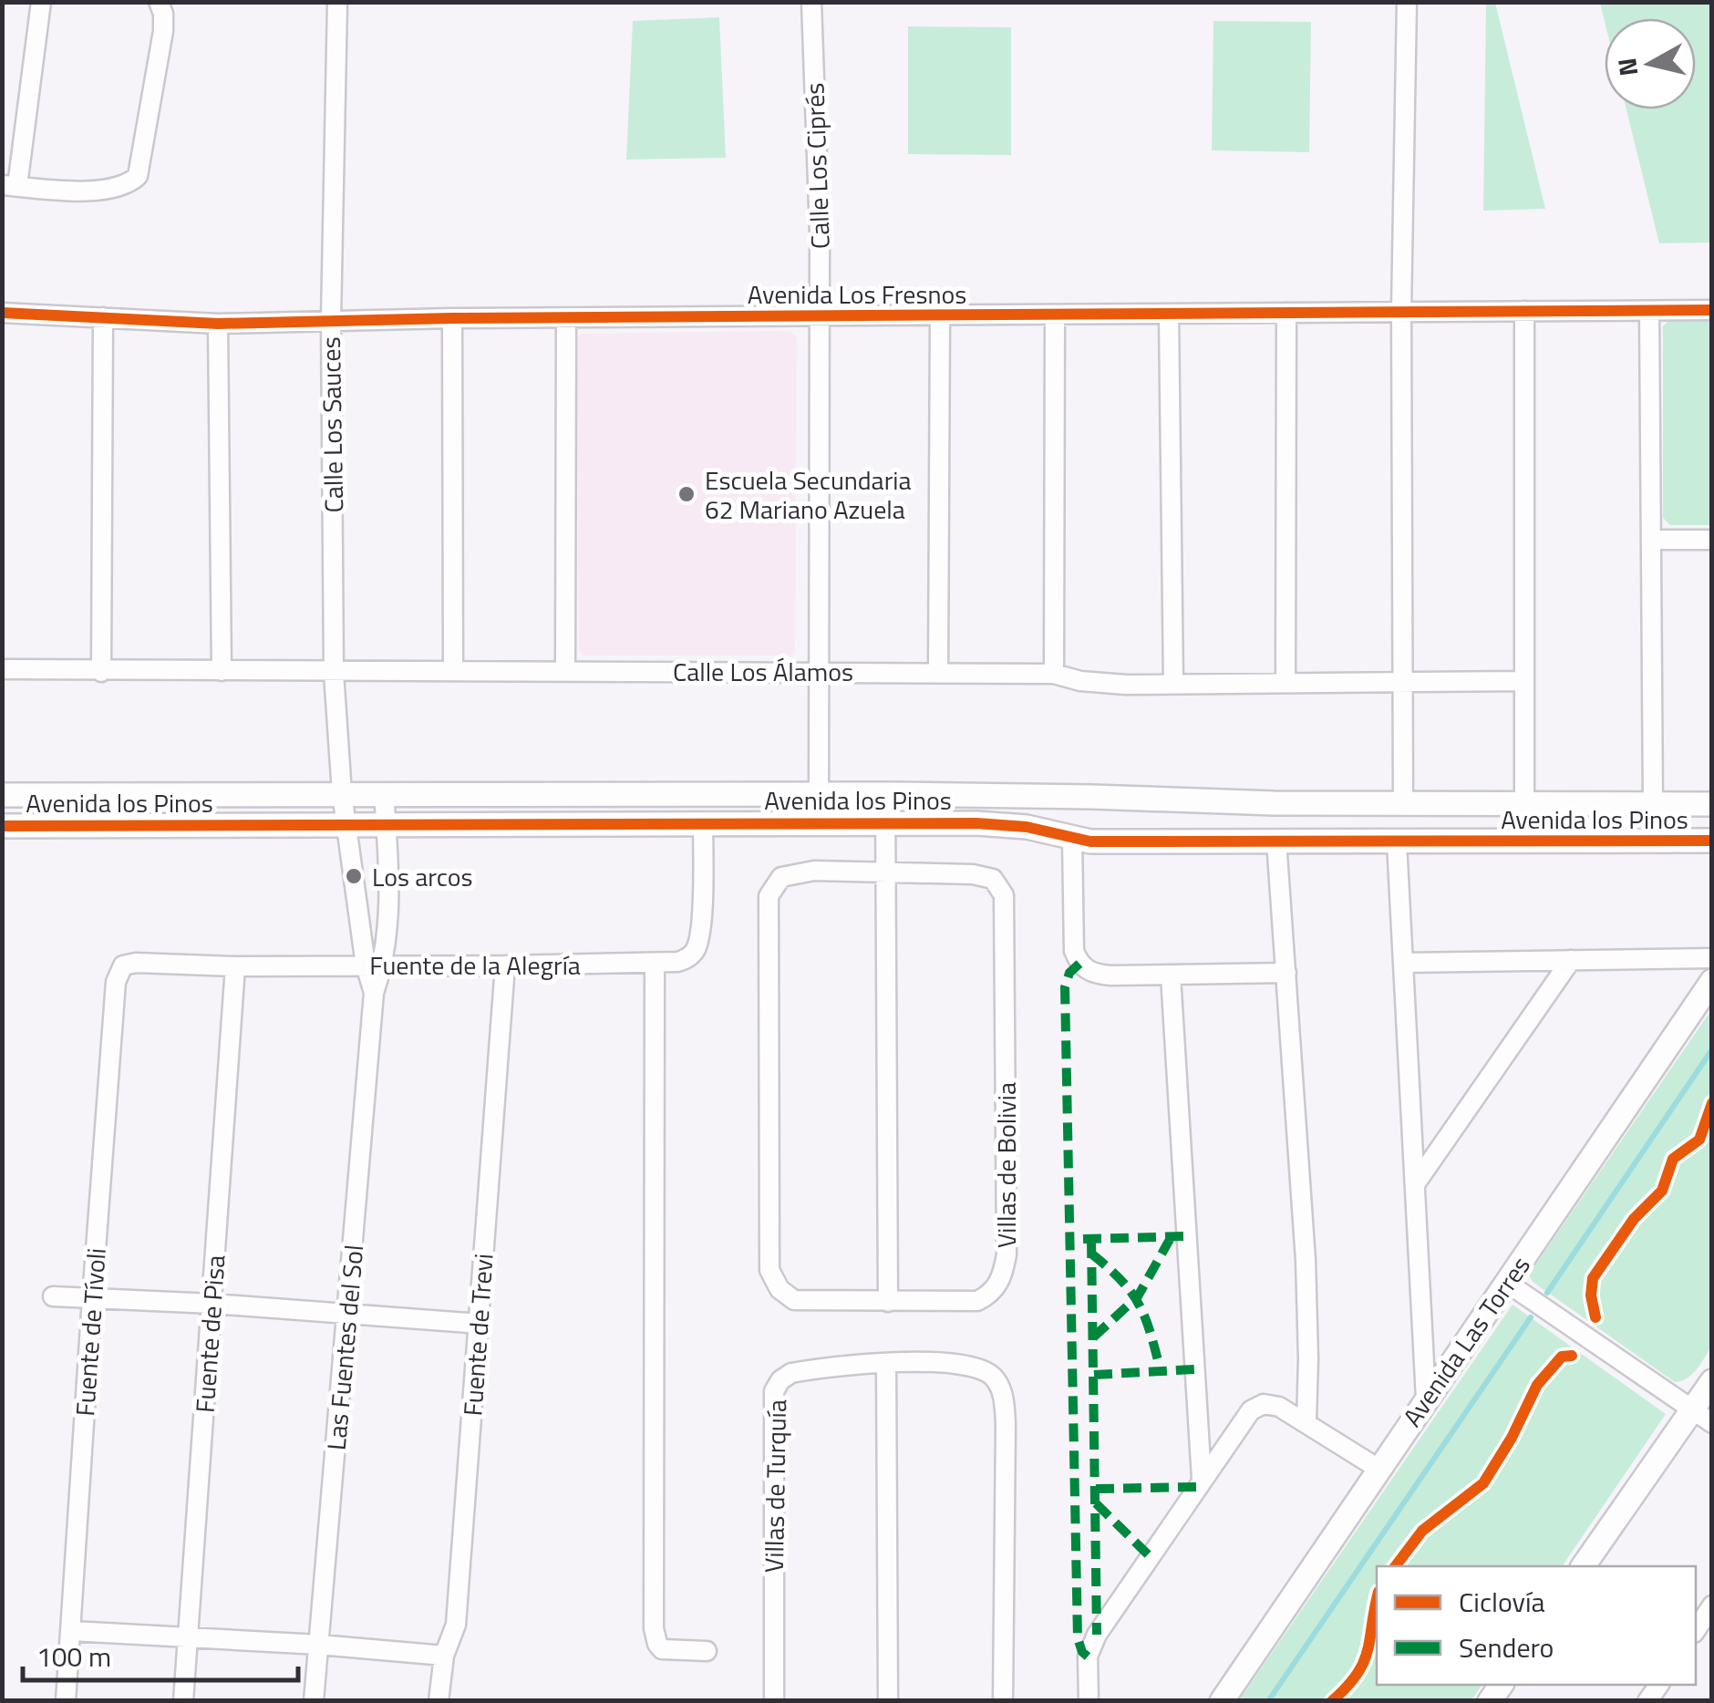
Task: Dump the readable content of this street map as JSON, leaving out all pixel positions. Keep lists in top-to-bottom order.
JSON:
{
  "streets": {
    "street": [
      "Calle Los Ciprés",
      "Avenida Los Fresnos",
      "Calle Los Sauces",
      "Calle Los Álamos",
      "Avenida los Pinos",
      "Fuente de la Alegría",
      "Villas de Bolivia",
      "Fuente de Tívoli",
      "Fuente de Pisa",
      "Fuente de Trevi",
      "Avenida Las Torres",
      "Las Fuentes del Sol",
      "Villas de Turquía"
    ]
  },
  "crossings": [
    ["Calle Los Ciprés", "Avenida Los Fresnos"],
    ["Calle Los Ciprés", "Calle Los Álamos"],
    ["Calle Los Ciprés", "Avenida los Pinos"],
    ["Avenida Los Fresnos", "Calle Los Sauces"],
    ["Calle Los Sauces", "Calle Los Álamos"],
    ["Calle Los Sauces", "Avenida los Pinos"],
    ["Calle Los Sauces", "Las Fuentes del Sol"],
    ["Avenida los Pinos", "Fuente de la Alegría"],
    ["Avenida los Pinos", "Las Fuentes del Sol"],
    ["Fuente de la Alegría", "Fuente de Tívoli"],
    ["Fuente de la Alegría", "Fuente de Pisa"],
    ["Fuente de la Alegría", "Fuente de Trevi"],
    ["Fuente de la Alegría", "Las Fuentes del Sol"]
  ],
  "places": ["Escuela Secundaria 62 Mariano Azuela", "Los arcos"],
  "legend": ["Ciclovía", "Sendero"],
  "scale_bar": "100 m",
  "north": "left"
}
